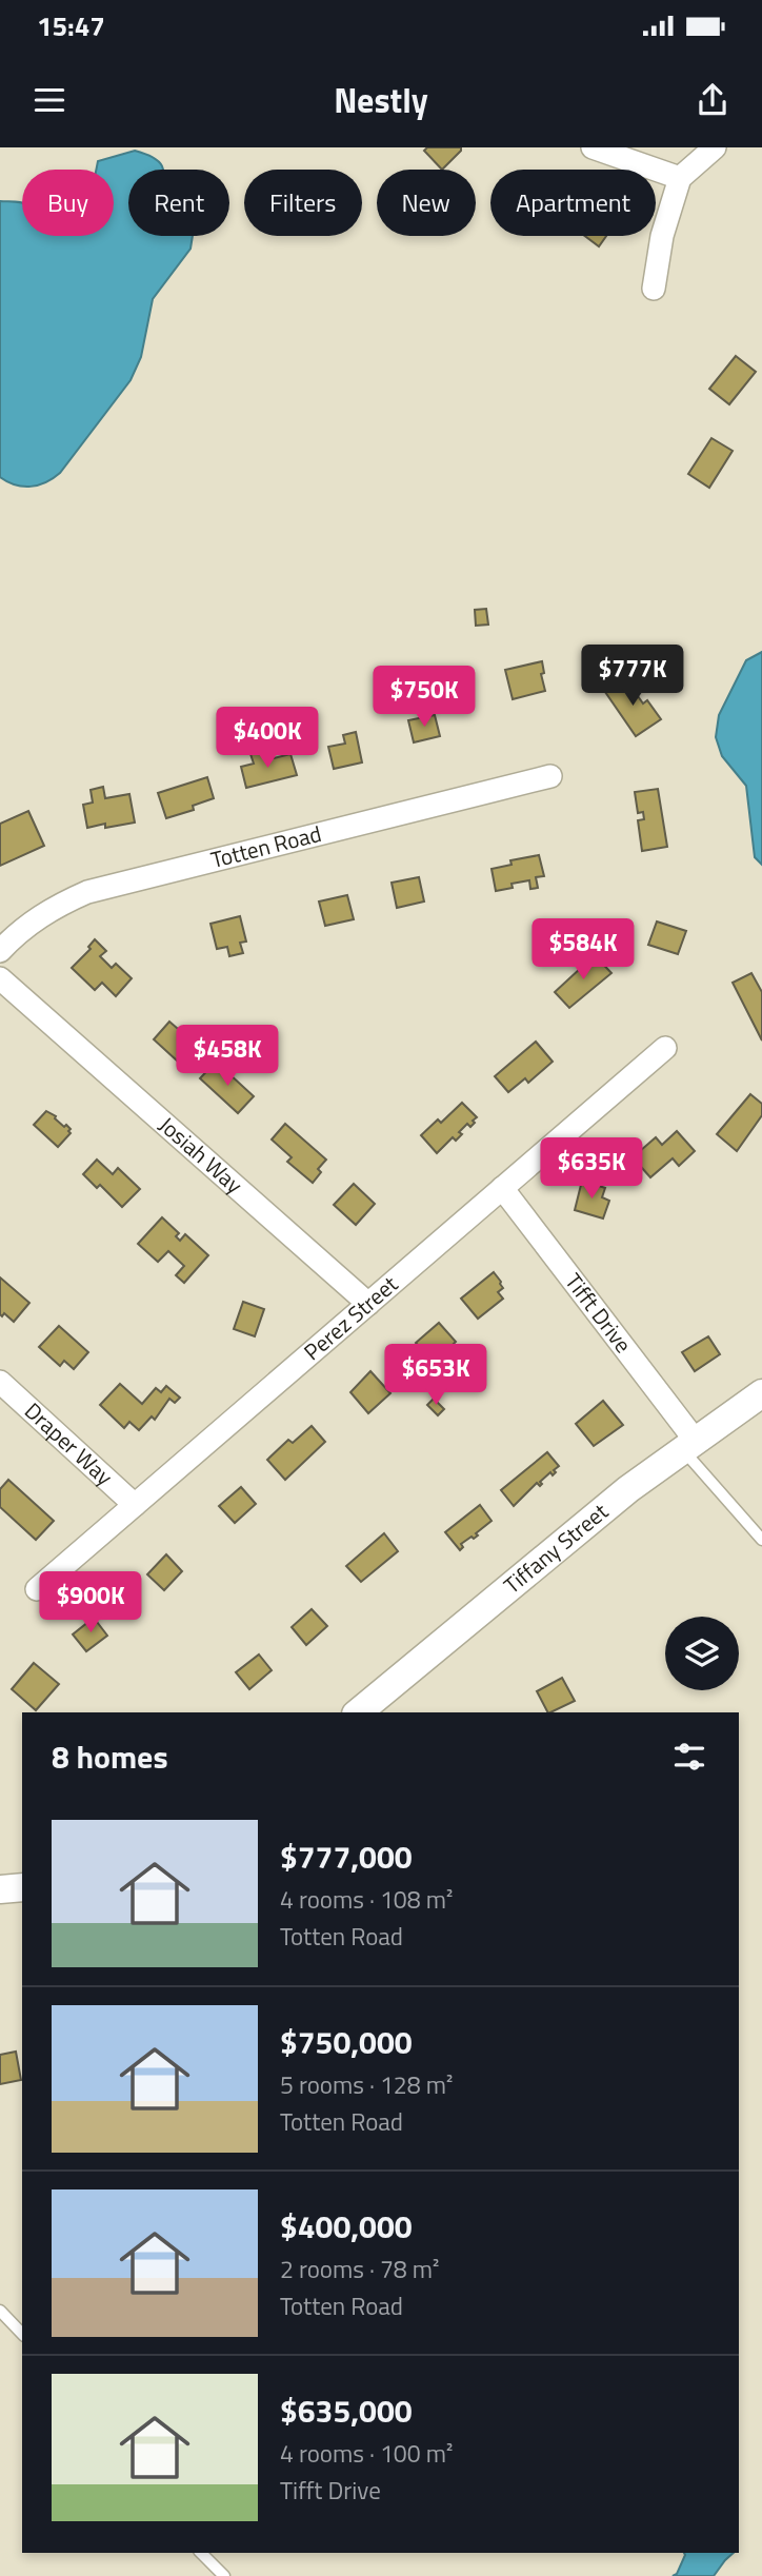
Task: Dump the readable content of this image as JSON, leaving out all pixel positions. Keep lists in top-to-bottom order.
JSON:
{
  "streets": {
    "street": [
      "Totten Road",
      "Josiah Way",
      "Tifft Drive",
      "Perez Street",
      "Draper Way",
      "Tiffany Street"
    ]
  },
  "crossings": [
    ["Josiah Way", "Perez Street"],
    ["Tifft Drive", "Perez Street"],
    ["Tifft Drive", "Tiffany Street"],
    ["Perez Street", "Draper Way"]
  ],
  "page": {
    "status": "15:47",
    "header": "Nestly",
    "chip": [
      "Buy",
      "Rent",
      "Filters",
      "New",
      "Apartment"
    ],
    "price": [
      "$777K",
      "$750K",
      "$400K",
      "$584K",
      "$458K",
      "$635K",
      "$653K",
      "$900K"
    ],
    "heading": "8 homes",
    "list": [
      {
        "name": "$777,000",
        "note": "4 rooms · 108 m² · Totten Road"
      },
      {
        "name": "$750,000",
        "note": "5 rooms · 128 m² · Totten Road"
      },
      {
        "name": "$400,000",
        "note": "2 rooms · 78 m² · Totten Road"
      },
      {
        "name": "$635,000",
        "note": "4 rooms · 100 m² · Tifft Drive"
      }
    ]
  }
}
